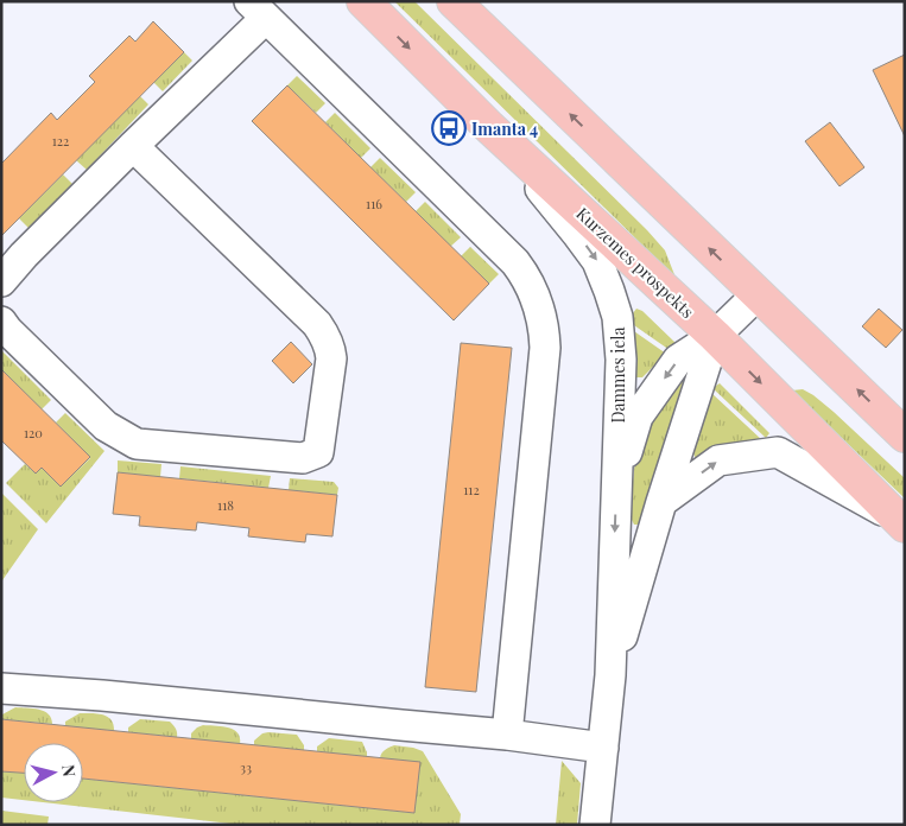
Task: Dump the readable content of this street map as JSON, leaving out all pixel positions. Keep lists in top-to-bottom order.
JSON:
{
  "streets": {
    "main road": ["Kurzemes prospekts"],
    "street": ["Dammes iela"]
  },
  "crossings": [
    ["Kurzemes prospekts", "Dammes iela"]
  ],
  "places": {
    "bus stop": ["Imanta 4"]
  },
  "house_numbers": [
    "122",
    "116",
    "120",
    "112",
    "118",
    "33"
  ],
  "north": "right"
}
